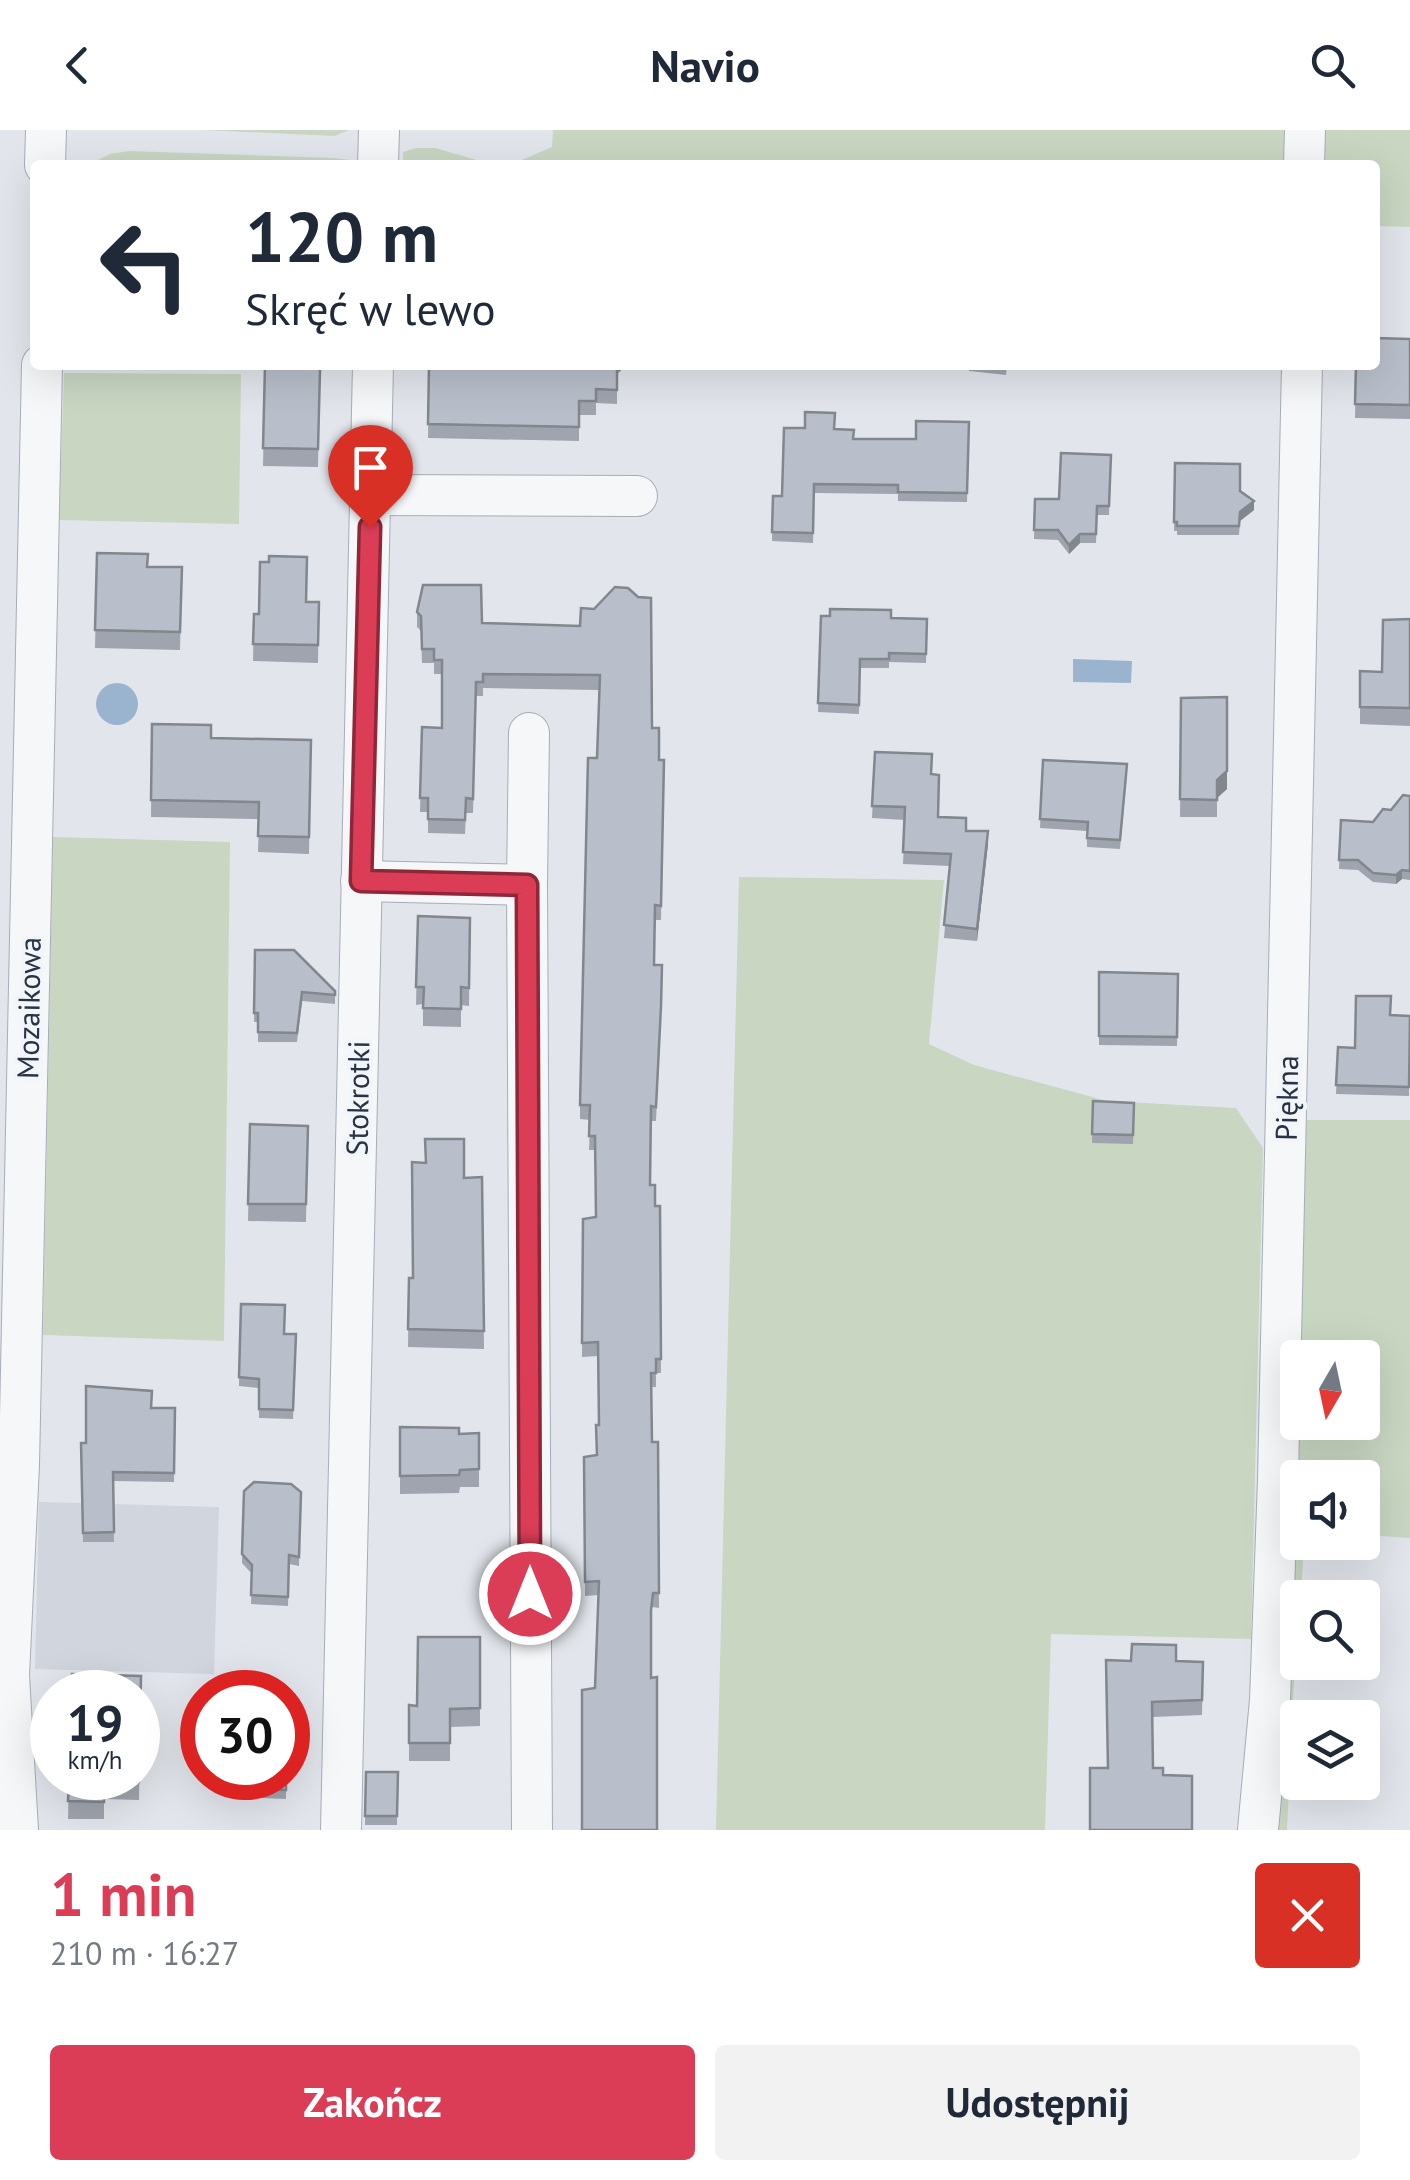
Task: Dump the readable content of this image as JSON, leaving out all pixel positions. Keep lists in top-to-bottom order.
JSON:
{
  "streets": {
    "street": ["Mozaikowa", "Stokrotki", "Piękna"]
  },
  "north": "bottom",
  "page": {
    "header": "Navio",
    "turn": ["120 m", "Skręć w lewo"],
    "speed": "19 km/h",
    "limit": "30",
    "heading": ["1 min", "210 m · 16:27"],
    "buttons": ["Zakończ", "Udostępnij"]
  }
}
